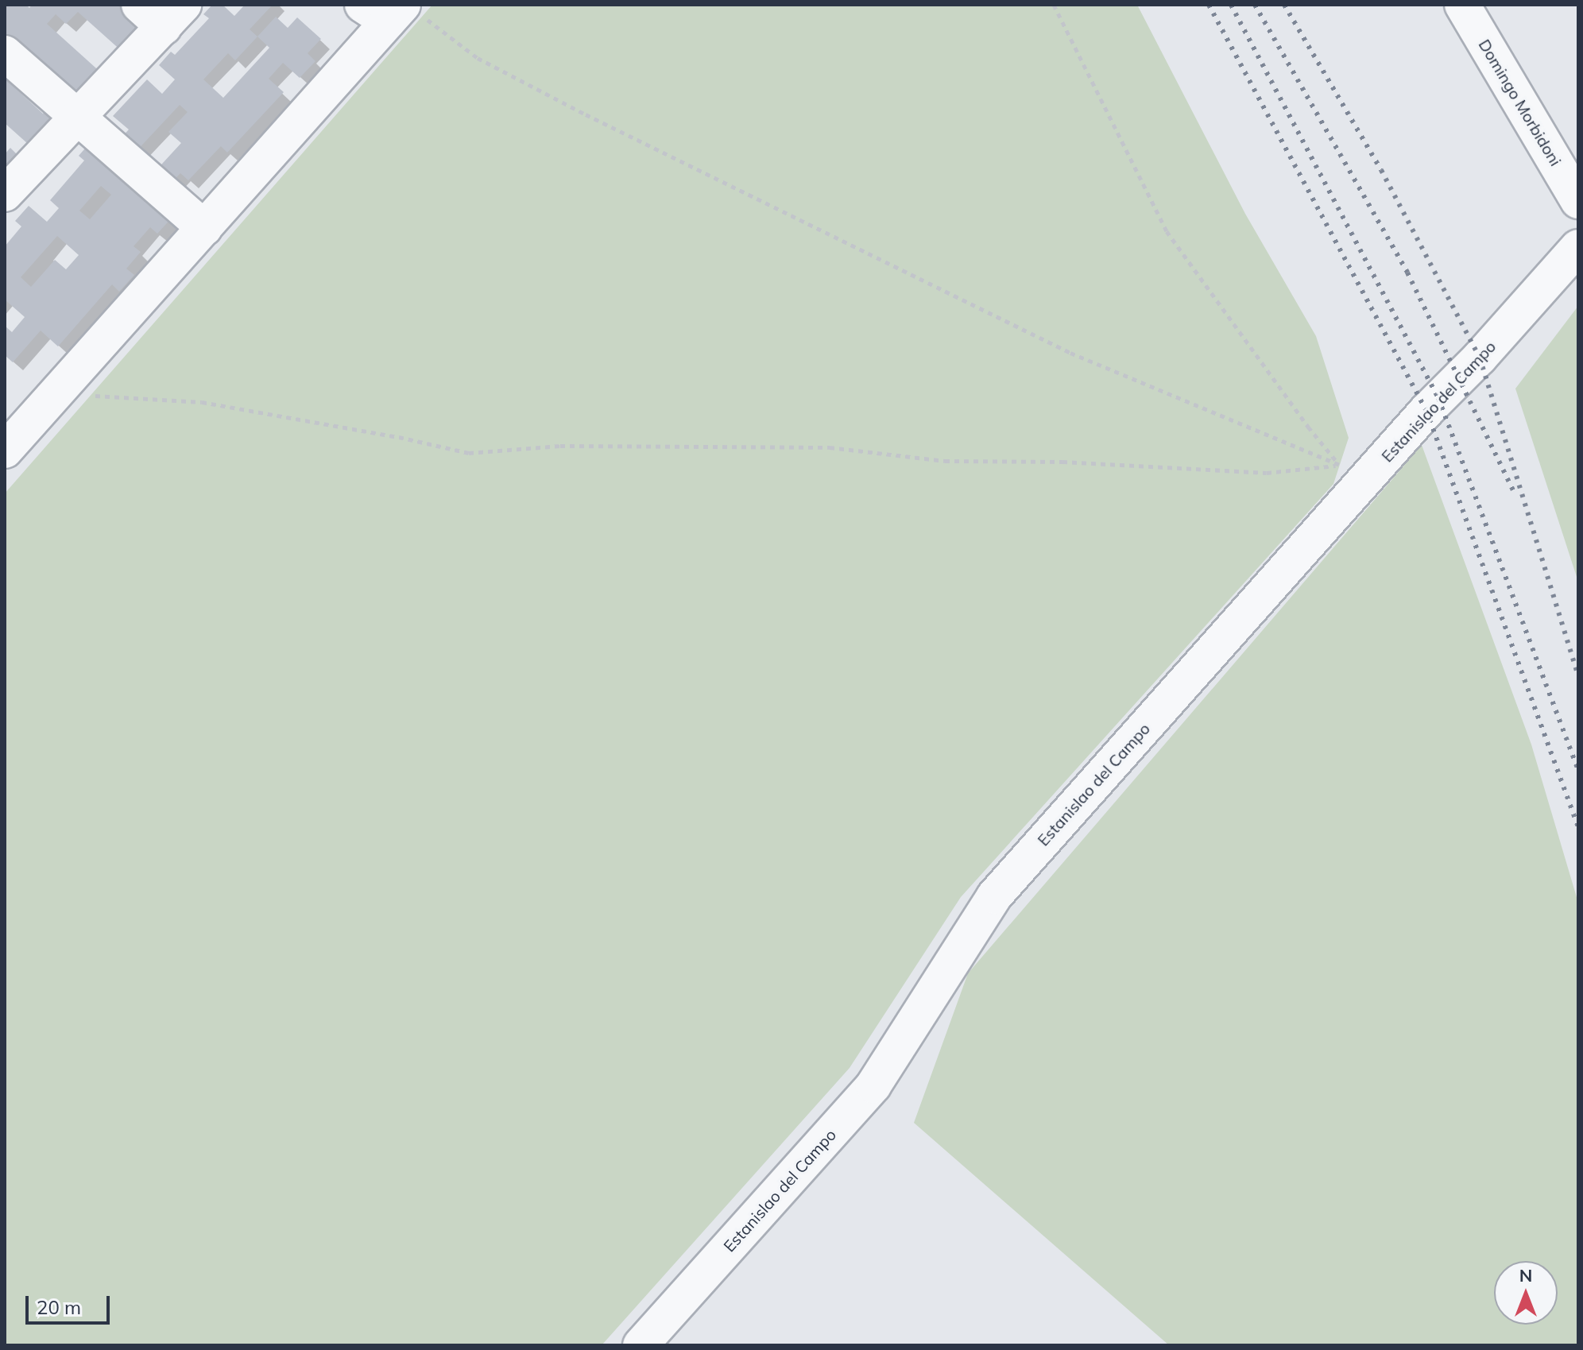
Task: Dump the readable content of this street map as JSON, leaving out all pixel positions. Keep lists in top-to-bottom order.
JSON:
{
  "streets": {
    "street": ["Domingo Morbidoni", "Estanislao del Campo"]
  },
  "scale_bar": "20 m",
  "north": "top"
}
